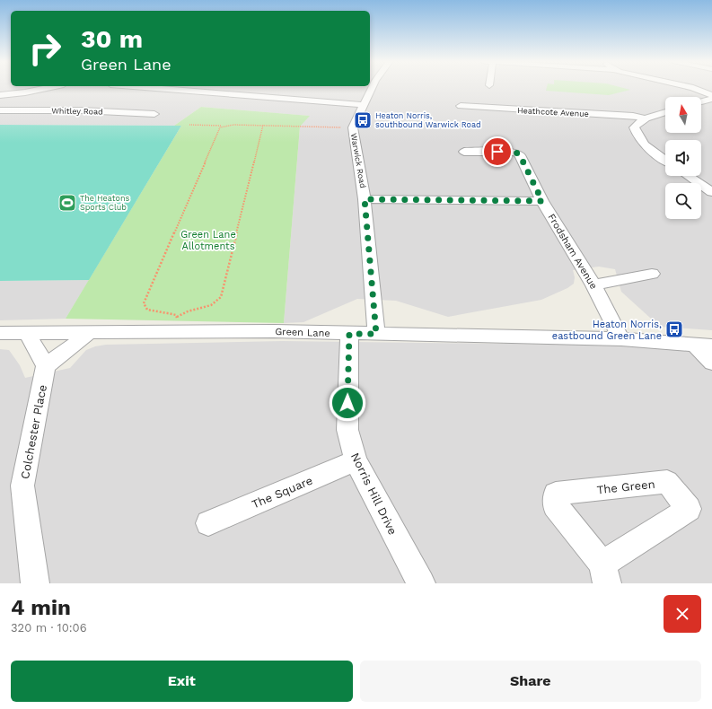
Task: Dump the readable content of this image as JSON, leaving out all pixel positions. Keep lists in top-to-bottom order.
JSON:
{
  "streets": {
    "street": [
      "Whitley Road",
      "Heathcote Avenue",
      "Warwick Road",
      "Frodsham Avenue",
      "Green Lane",
      "Colchester Place",
      "The Green",
      "The Square",
      "Norris Hill Drive"
    ]
  },
  "crossings": [
    ["Warwick Road", "Green Lane"],
    ["Frodsham Avenue", "Green Lane"],
    ["Green Lane", "Norris Hill Drive"],
    ["The Square", "Norris Hill Drive"]
  ],
  "parks": ["Green Lane Allotments"],
  "places": {
    "bus stop": ["Heaton Norris, southbound Warwick Road", "Heaton Norris, eastbound Green Lane"],
    "sports": ["The Heatons Sports Club"]
  },
  "north": "top",
  "page": {
    "turn": ["30 m", "Green Lane"],
    "heading": ["4 min", "320 m · 10:06"],
    "buttons": ["Exit", "Share"]
  }
}
